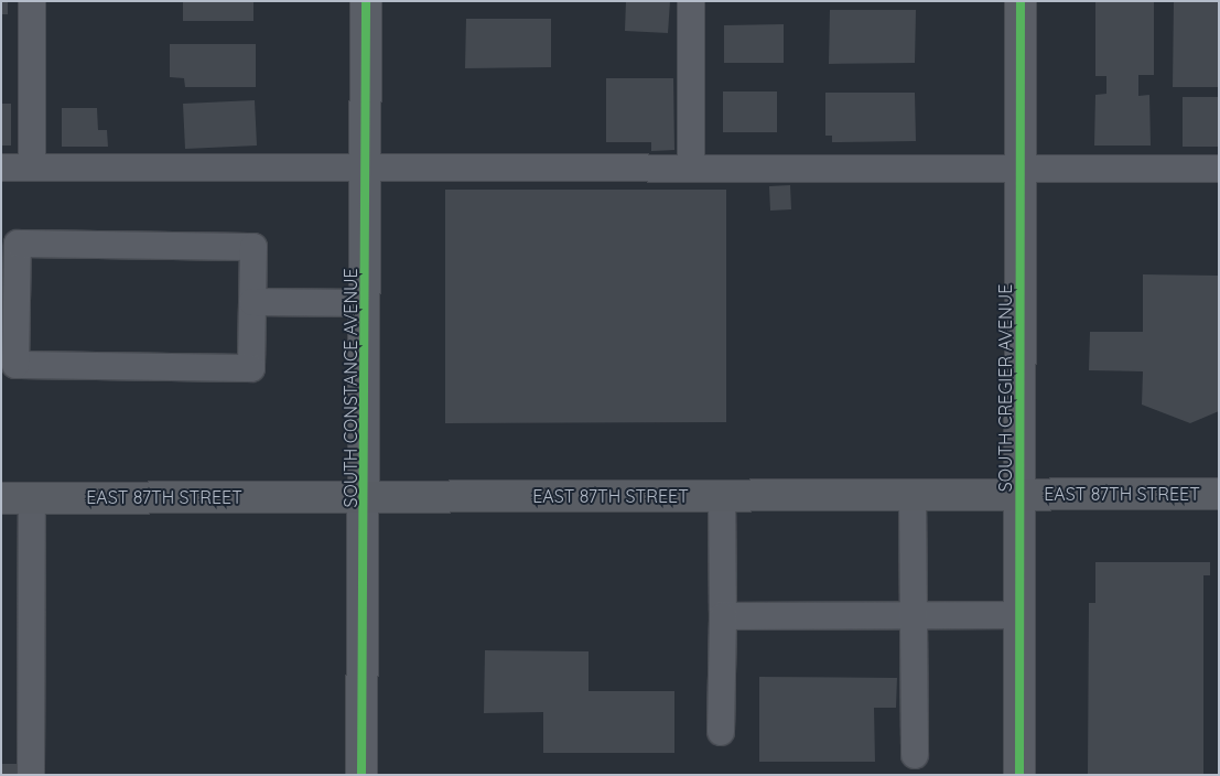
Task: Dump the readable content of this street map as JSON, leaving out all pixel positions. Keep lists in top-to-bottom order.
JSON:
{
  "streets": {
    "main road": ["EAST 87TH STREET"],
    "street": ["SOUTH CONSTANCE AVENUE", "SOUTH CREGIER AVENUE"]
  },
  "crossings": [
    ["SOUTH CONSTANCE AVENUE", "EAST 87TH STREET"],
    ["SOUTH CREGIER AVENUE", "EAST 87TH STREET"]
  ]
}
